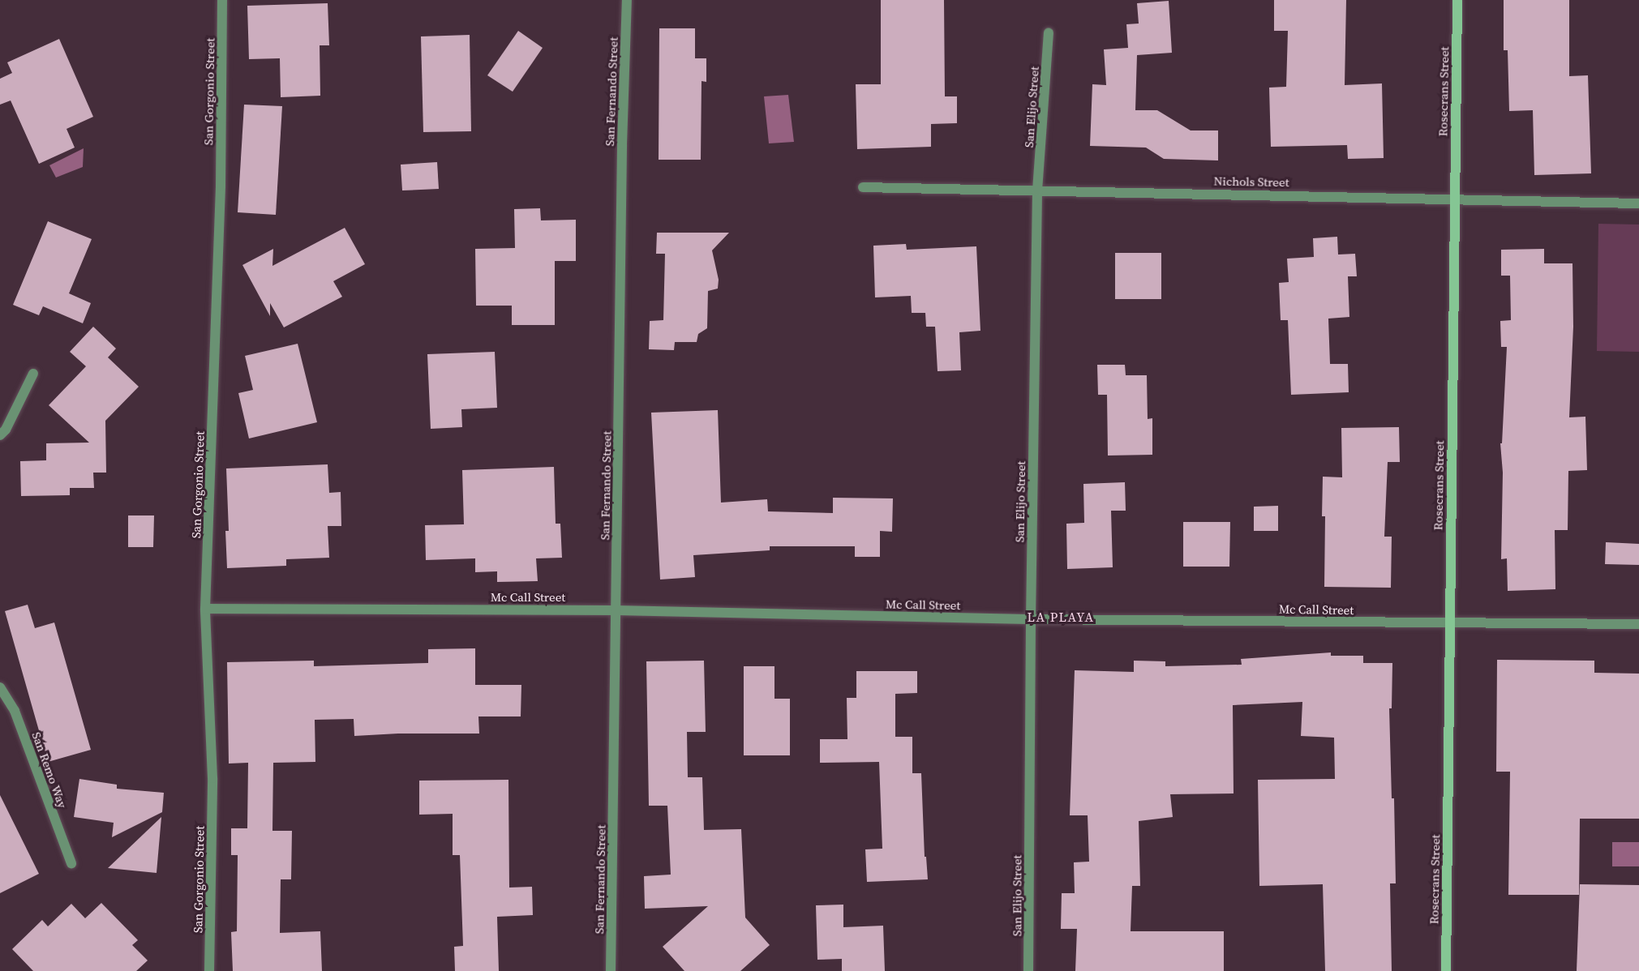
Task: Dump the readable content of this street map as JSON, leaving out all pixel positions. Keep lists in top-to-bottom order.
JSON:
{
  "streets": {
    "street": [
      "San Gorgonio Street",
      "San Fernando Street",
      "Rosecrans Street",
      "San Elijo Street",
      "Nichols Street",
      "Mc Call Street",
      "San Remo Way"
    ]
  },
  "crossings": [
    ["San Gorgonio Street", "Mc Call Street"],
    ["San Fernando Street", "Mc Call Street"],
    ["Rosecrans Street", "Nichols Street"],
    ["Rosecrans Street", "Mc Call Street"],
    ["San Elijo Street", "Nichols Street"],
    ["San Elijo Street", "Mc Call Street"]
  ],
  "districts": ["LA PLAYA"]
}
